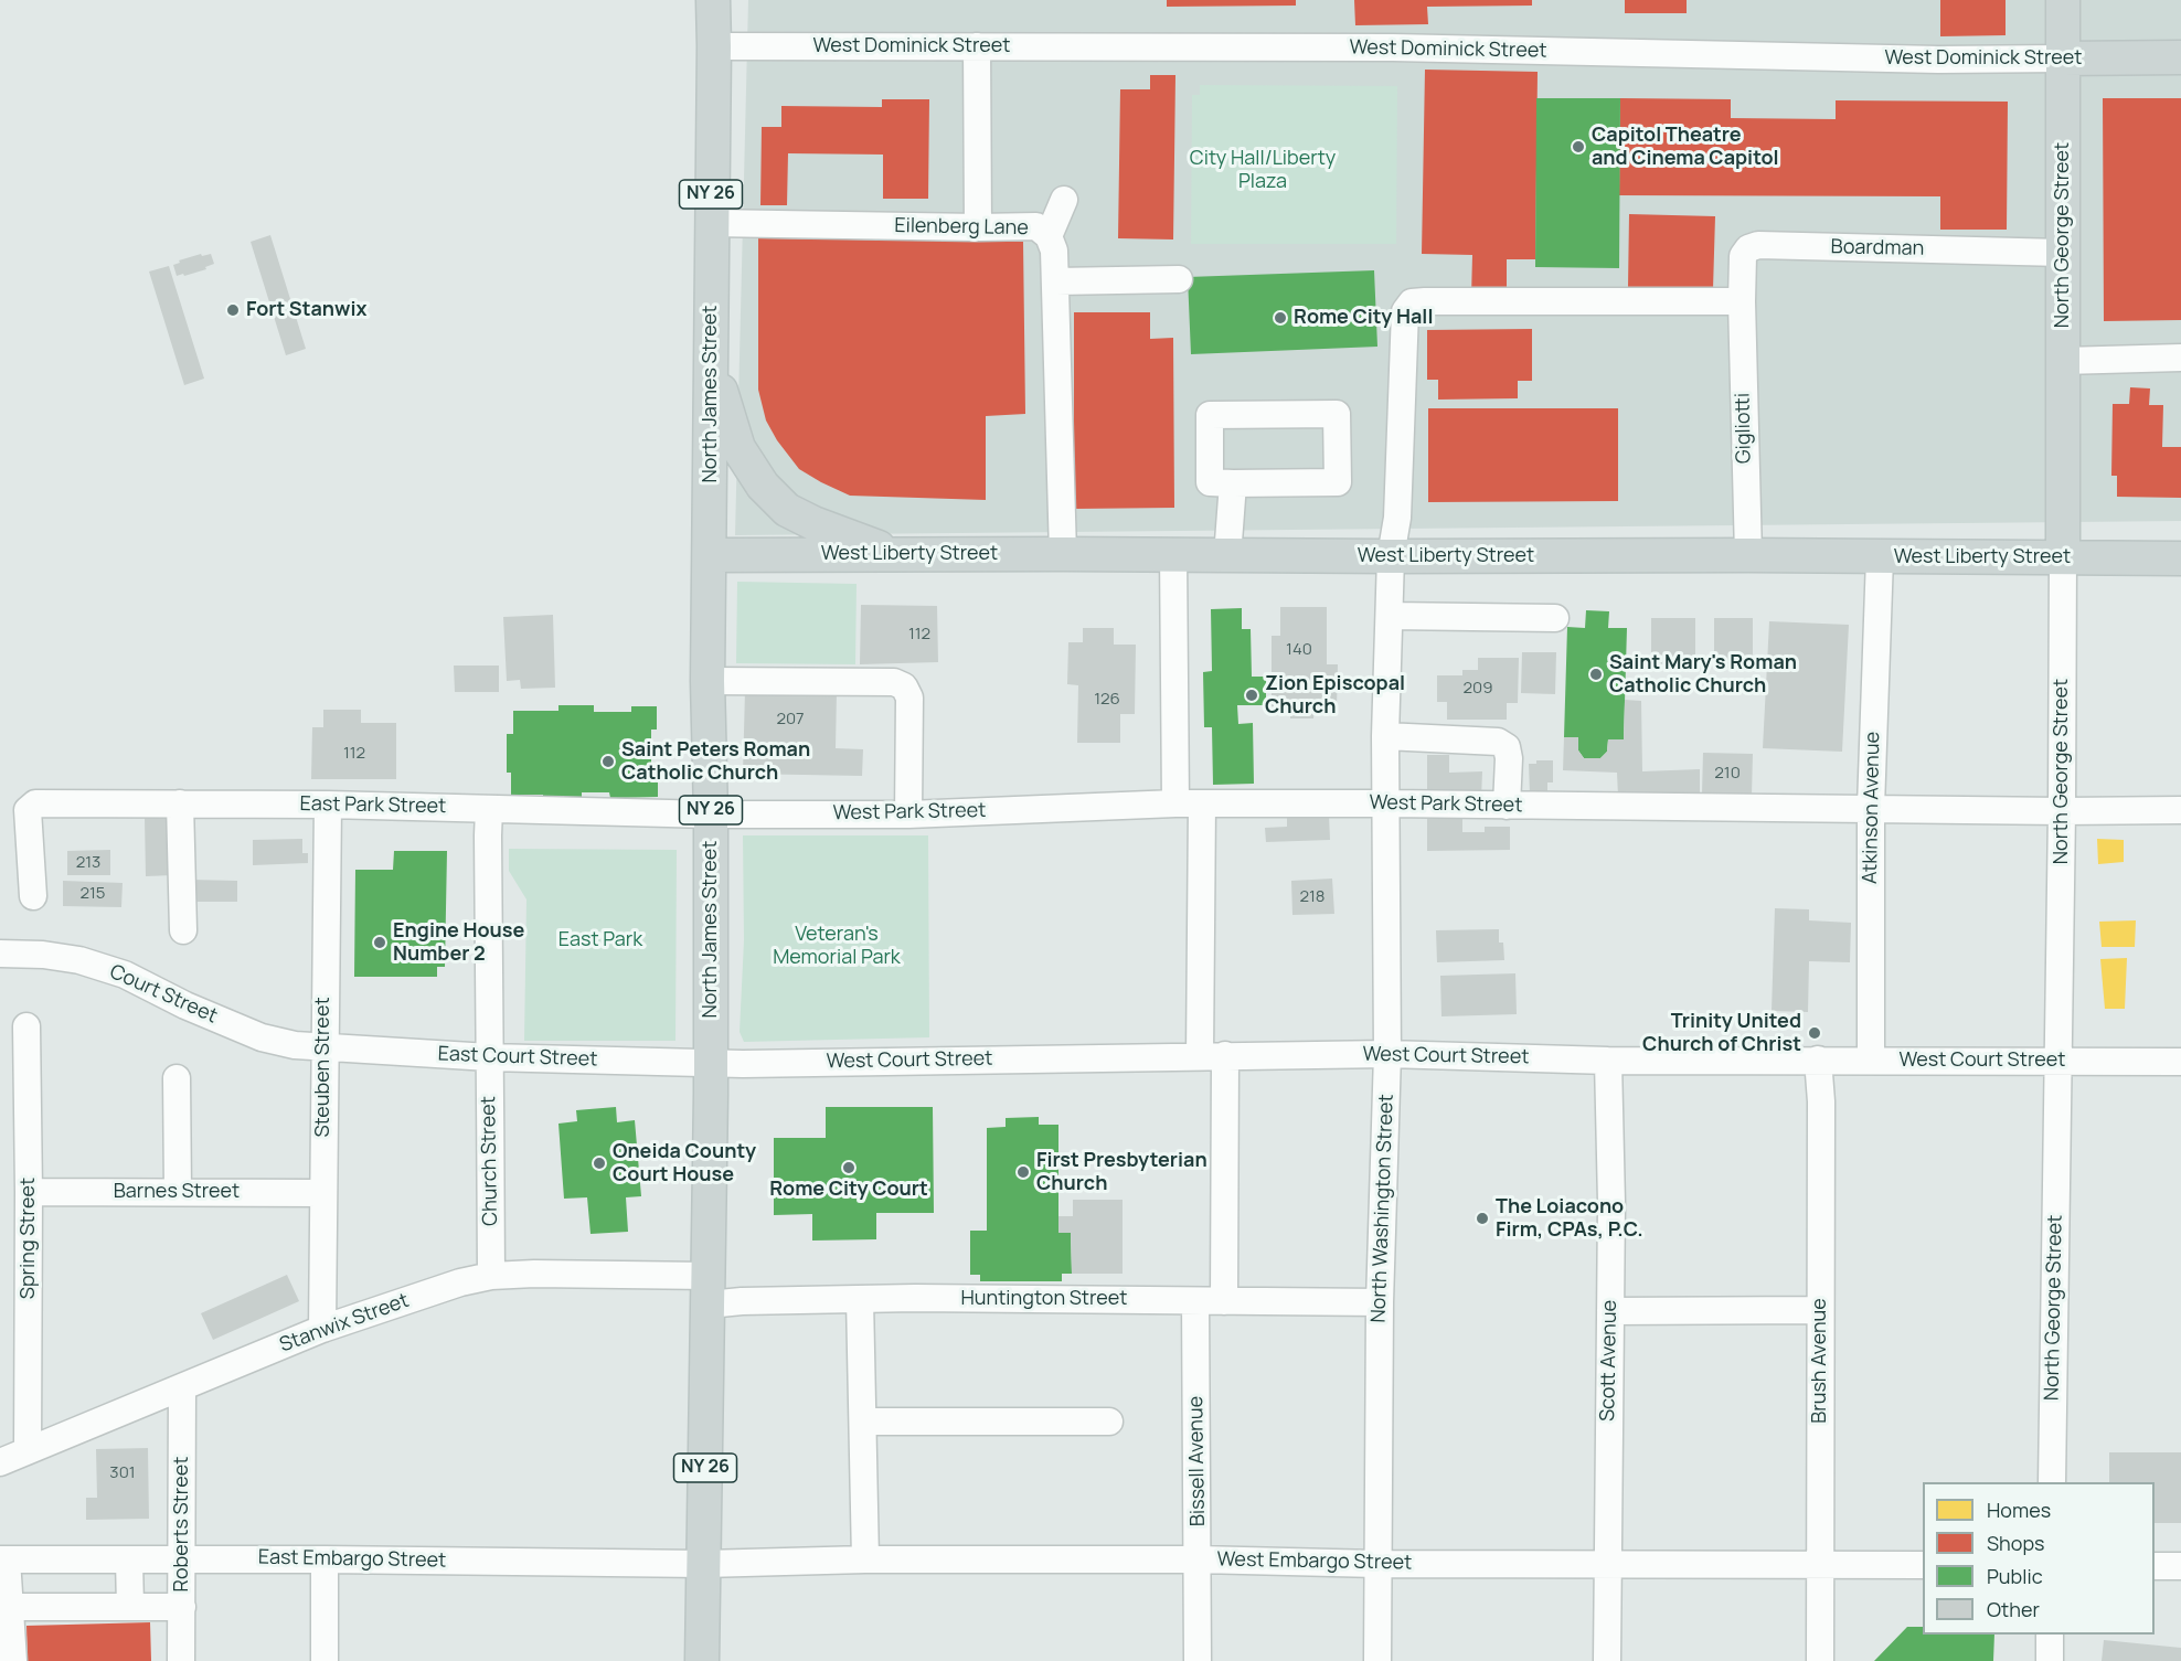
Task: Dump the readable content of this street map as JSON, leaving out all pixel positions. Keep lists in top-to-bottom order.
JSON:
{
  "streets": {
    "main road": [
      "West Dominick Street",
      "NY 26",
      "North George Street",
      "North James Street",
      "West Liberty Street"
    ],
    "street": [
      "Eilenberg Lane",
      "Boardman",
      "Gigliotti",
      "West Park Street",
      "East Park Street",
      "Atkinson Avenue",
      "Court Street",
      "West Court Street",
      "East Court Street",
      "Steuben Street",
      "Church Street",
      "Barnes Street",
      "North Washington Street",
      "Spring Street",
      "Huntington Street",
      "Stanwix Street",
      "Scott Avenue",
      "Brush Avenue",
      "Bissell Avenue",
      "Roberts Street",
      "East Embargo Street",
      "West Embargo Street"
    ]
  },
  "crossings": [
    ["West Dominick Street", "North George Street"],
    ["West Dominick Street", "North James Street"],
    ["Eilenberg Lane", "North James Street"],
    ["Eilenberg Lane", "West Liberty Street"],
    ["North George Street", "Boardman"],
    ["North George Street", "West Liberty Street"],
    ["North George Street", "West Park Street"],
    ["North George Street", "West Court Street"],
    ["Boardman", "Gigliotti"],
    ["Boardman", "North Washington Street"],
    ["North James Street", "West Liberty Street"],
    ["North James Street", "West Park Street"],
    ["North James Street", "East Park Street"],
    ["North James Street", "West Court Street"],
    ["North James Street", "East Court Street"],
    ["North James Street", "Huntington Street"],
    ["North James Street", "Stanwix Street"],
    ["North James Street", "East Embargo Street"],
    ["North James Street", "West Embargo Street"],
    ["Gigliotti", "West Liberty Street"],
    ["Gigliotti", "North Washington Street"],
    ["West Liberty Street", "Atkinson Avenue"],
    ["West Liberty Street", "North Washington Street"],
    ["West Park Street", "East Park Street"],
    ["West Park Street", "Atkinson Avenue"],
    ["West Park Street", "North Washington Street"],
    ["East Park Street", "Steuben Street"],
    ["East Park Street", "Church Street"],
    ["Atkinson Avenue", "West Court Street"],
    ["Court Street", "East Court Street"],
    ["Court Street", "Steuben Street"],
    ["West Court Street", "East Court Street"],
    ["West Court Street", "North Washington Street"],
    ["West Court Street", "Scott Avenue"],
    ["West Court Street", "Brush Avenue"],
    ["East Court Street", "Steuben Street"],
    ["East Court Street", "Church Street"],
    ["Steuben Street", "Barnes Street"],
    ["Steuben Street", "Stanwix Street"],
    ["Church Street", "Stanwix Street"],
    ["Barnes Street", "Spring Street"],
    ["North Washington Street", "Huntington Street"],
    ["North Washington Street", "West Embargo Street"],
    ["Spring Street", "Stanwix Street"],
    ["Huntington Street", "Stanwix Street"],
    ["Huntington Street", "Bissell Avenue"],
    ["Stanwix Street", "Roberts Street"],
    ["Scott Avenue", "West Embargo Street"],
    ["Brush Avenue", "West Embargo Street"],
    ["Bissell Avenue", "West Embargo Street"],
    ["Roberts Street", "East Embargo Street"],
    ["East Embargo Street", "West Embargo Street"]
  ],
  "parks": ["City Hall/Liberty Plaza", "Veteran's Memorial Park", "East Park"],
  "places": [
    "Capitol Theatre and Cinema Capitol",
    "Fort Stanwix",
    "Rome City Hall",
    "Saint Mary's Roman Catholic Church",
    "Zion Episcopal Church",
    "Saint Peters Roman Catholic Church",
    "Engine House Number 2",
    "Trinity United Church of Christ",
    "Oneida County Court House",
    "Rome City Court",
    "First Presbyterian Church",
    "The Loiacono Firm, CPAs, P.C."
  ],
  "house_numbers": [
    "112",
    "140",
    "209",
    "126",
    "207",
    "112",
    "210",
    "213",
    "215",
    "218",
    "301"
  ],
  "legend": [
    "Homes",
    "Shops",
    "Public",
    "Other"
  ]
}
